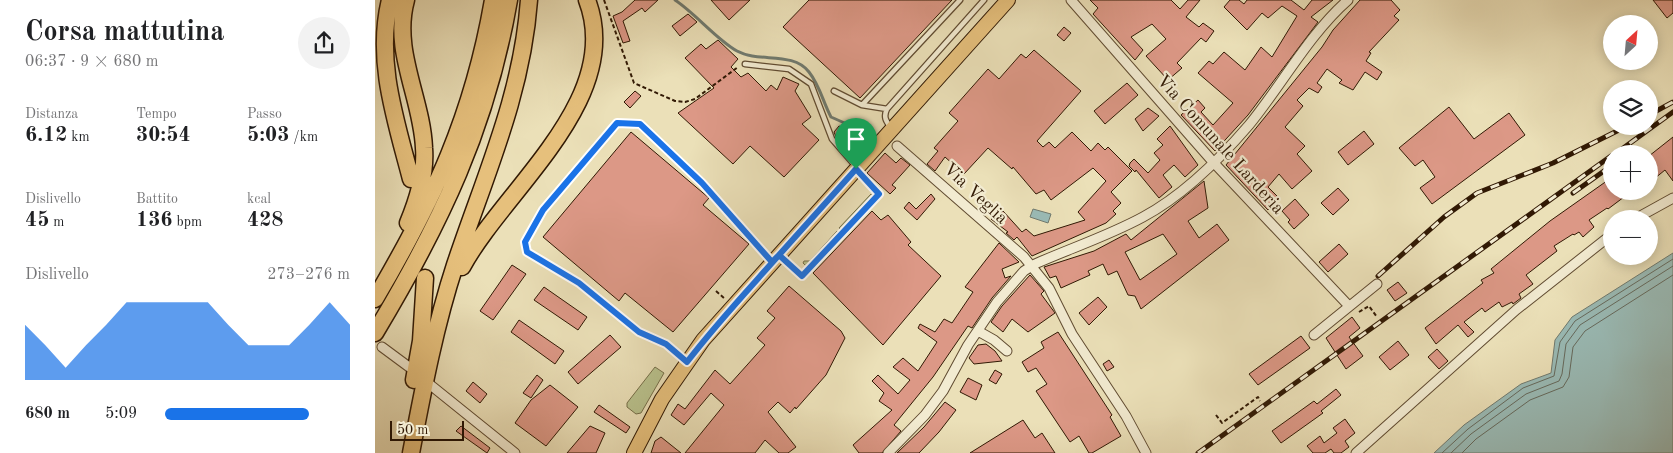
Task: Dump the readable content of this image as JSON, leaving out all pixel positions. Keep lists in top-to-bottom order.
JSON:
{
  "streets": {
    "street": ["Via Comunale Larderia", "Via Veglia"]
  },
  "scale_bar": "50 m",
  "north": "top right",
  "page": {
    "heading": ["Corsa mattutina", "06:37 · 9 × 680 m"],
    "map_buttons": ["+", "−"],
    "stats": [
      ["Distanza", "6.12 km"],
      ["Tempo", "30:54"],
      ["Passo", "5:03 /km"],
      ["Dislivello", "45 m"],
      ["Battito", "136 bpm"],
      ["kcal", "428"]
    ],
    "chart": ["Dislivello", "273–276 m"],
    "list": [
      {
        "name": "680 m",
        "note": "5:09"
      }
    ],
    "scale": "50 m"
  }
}
